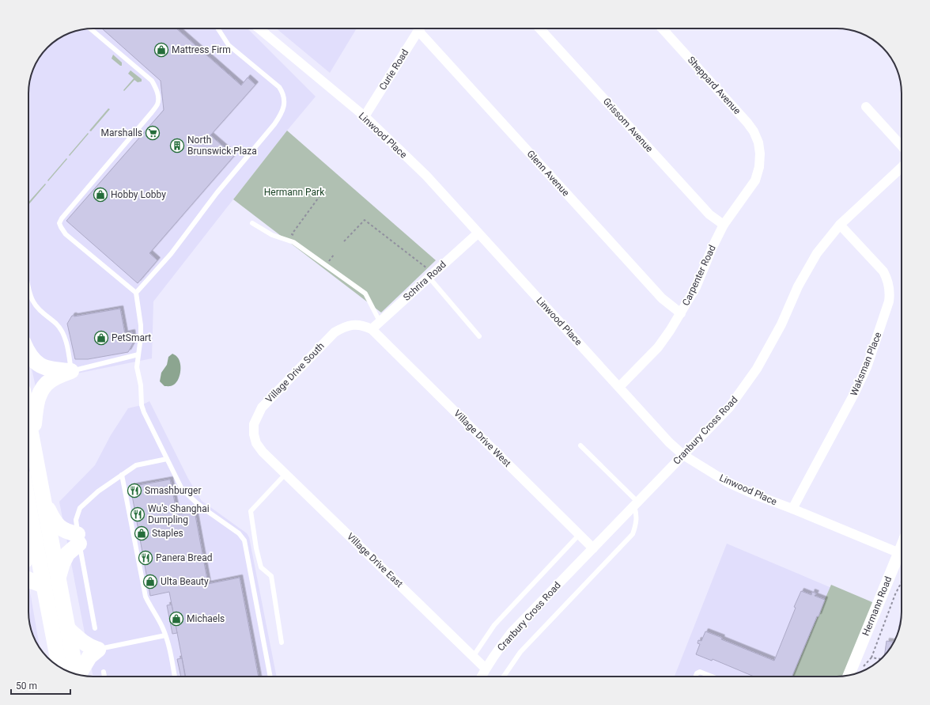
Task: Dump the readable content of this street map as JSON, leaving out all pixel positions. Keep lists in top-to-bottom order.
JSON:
{
  "streets": {
    "street": [
      "Curie Road",
      "Sheppard Avenue",
      "Grissom Avenue",
      "Linwood Place",
      "Glenn Avenue",
      "Carpenter Road",
      "Schrira Road",
      "Waksman Place",
      "Village Drive South",
      "Cranbury Cross Road",
      "Village Drive West",
      "Village Drive East",
      "Hermann Road"
    ]
  },
  "crossings": [
    ["Curie Road", "Linwood Place"],
    ["Sheppard Avenue", "Carpenter Road"],
    ["Grissom Avenue", "Carpenter Road"],
    ["Linwood Place", "Carpenter Road"],
    ["Linwood Place", "Schrira Road"],
    ["Linwood Place", "Waksman Place"],
    ["Linwood Place", "Cranbury Cross Road"],
    ["Glenn Avenue", "Carpenter Road"],
    ["Schrira Road", "Village Drive South"],
    ["Schrira Road", "Village Drive West"],
    ["Waksman Place", "Cranbury Cross Road"],
    ["Village Drive South", "Village Drive West"],
    ["Village Drive South", "Village Drive East"],
    ["Cranbury Cross Road", "Village Drive West"],
    ["Cranbury Cross Road", "Village Drive East"]
  ],
  "parks": ["Hermann Park"],
  "places": {
    "shop": [
      "Mattress Firm",
      "Hobby Lobby",
      "PetSmart",
      "Staples",
      "Ulta Beauty",
      "Michaels"
    ],
    "supermarket": ["Marshalls"],
    "building": ["North Brunswick Plaza"],
    "restaurant": ["Smashburger", "Wu's Shanghai Dumpling", "Panera Bread"]
  },
  "scale_bar": "50 m"
}
